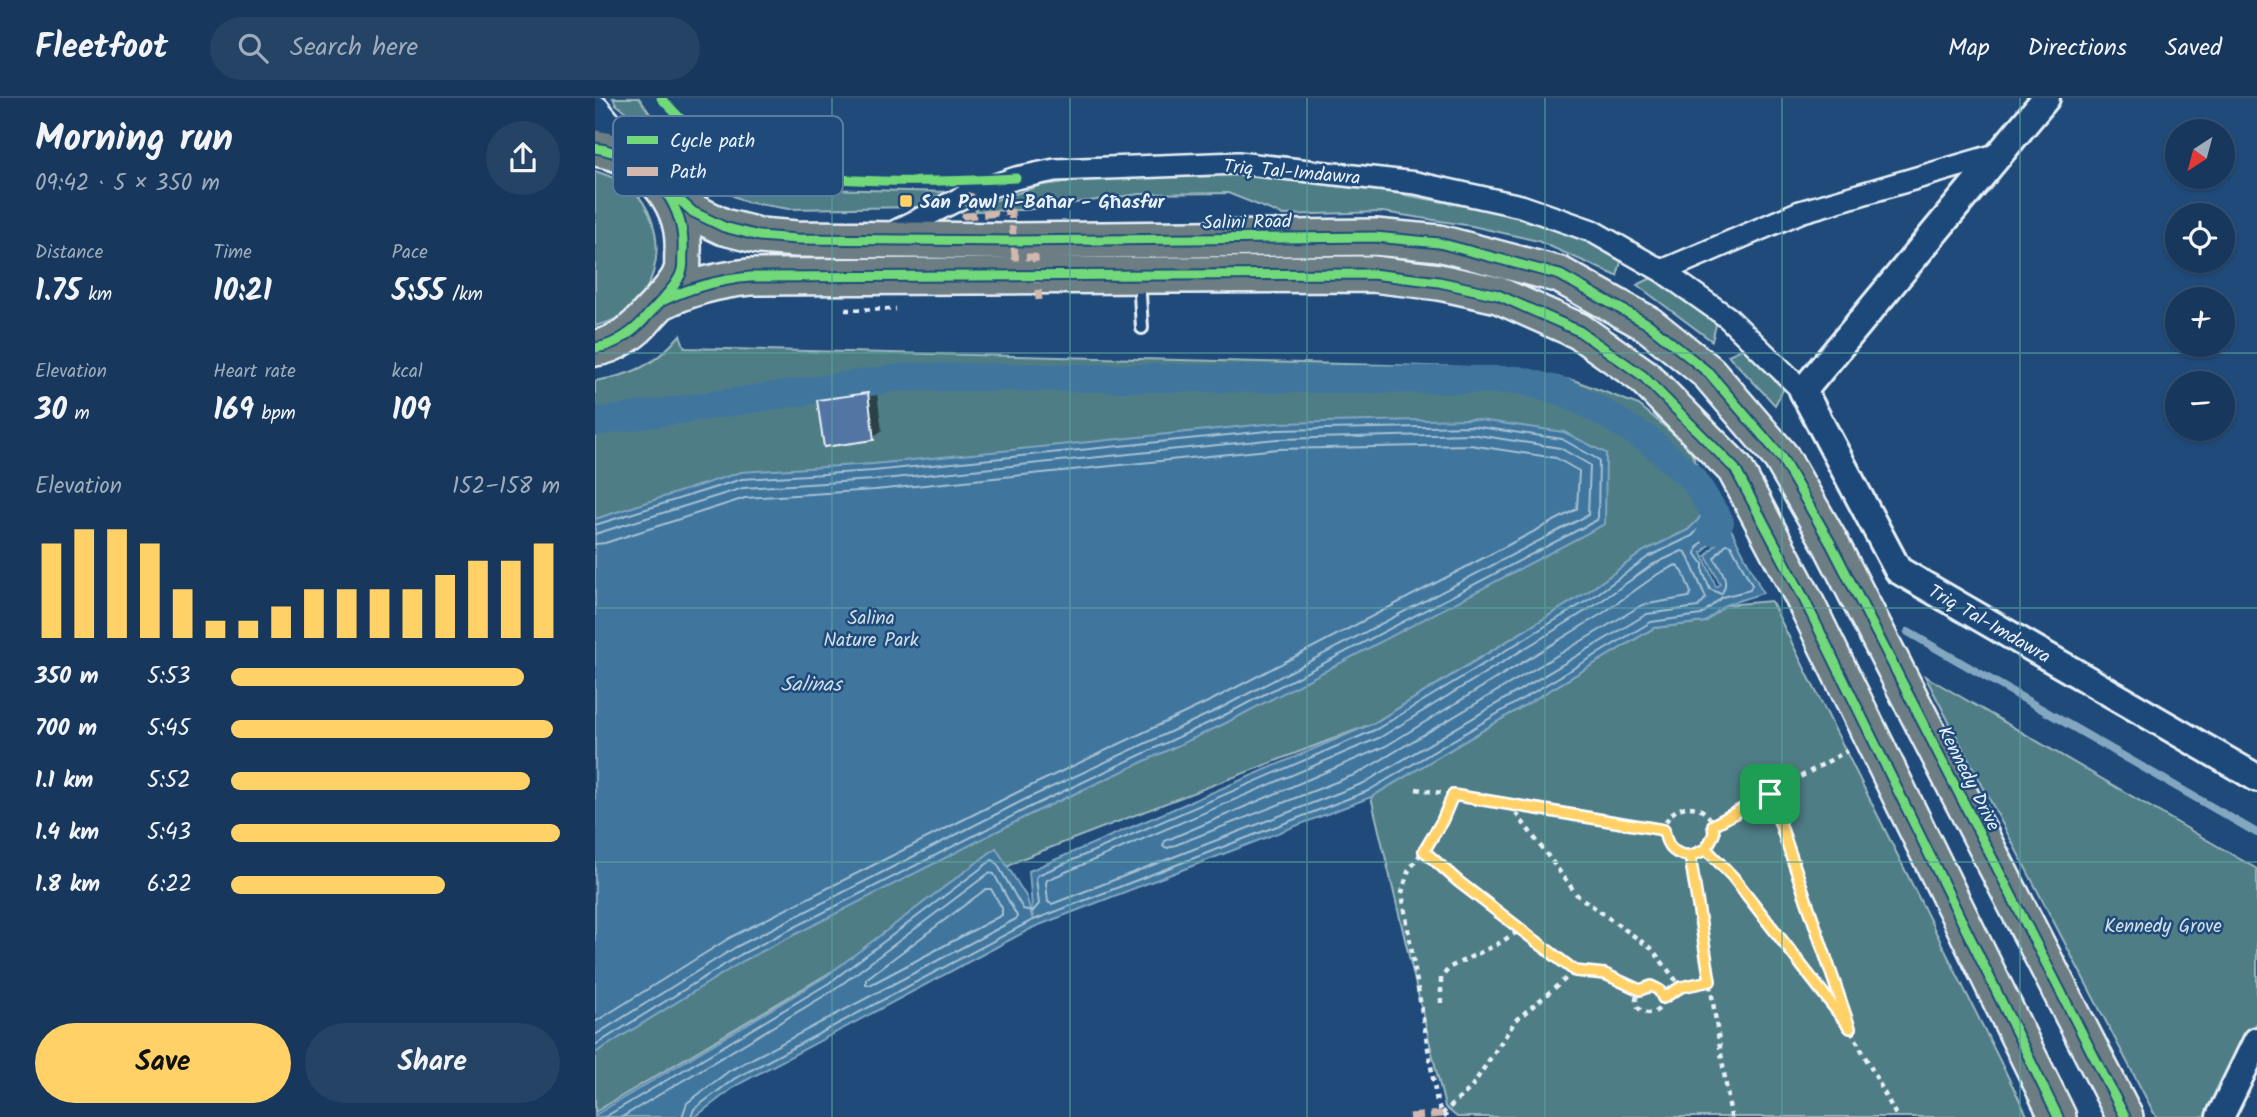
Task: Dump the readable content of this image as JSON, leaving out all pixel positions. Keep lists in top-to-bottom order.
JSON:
{
  "streets": {
    "highway": ["Salini Road", "Kennedy Drive"],
    "street": ["Triq Tal-Imdawra"]
  },
  "crossings": [
    ["Triq Tal-Imdawra", "Salini Road"],
    ["Salini Road", "Kennedy Drive"]
  ],
  "water": ["Salinas"],
  "parks": ["Salina Nature Park", "Kennedy Grove"],
  "places": {
    "transit": ["San Pawl il-Baħar - Għasfur"]
  },
  "legend": ["Cycle path", "Path"],
  "north": "bottom left",
  "page": {
    "header": "Fleetfoot",
    "search": "Search here",
    "nav": ["Map", "Directions", "Saved"],
    "heading": ["Morning run", "09:42 · 5 × 350 m"],
    "map_buttons": ["+", "−"],
    "stats": [
      ["Distance", "1.75 km"],
      ["Time", "10:21"],
      ["Pace", "5:55 /km"],
      ["Elevation", "30 m"],
      ["Heart rate", "169 bpm"],
      ["kcal", "109"]
    ],
    "chart": ["Elevation", "152–158 m"],
    "list": [
      {
        "name": "350 m",
        "note": "5:53"
      },
      {
        "name": "700 m",
        "note": "5:45"
      },
      {
        "name": "1.1 km",
        "note": "5:52"
      },
      {
        "name": "1.4 km",
        "note": "5:43"
      },
      {
        "name": "1.8 km",
        "note": "6:22"
      }
    ],
    "buttons": ["Save", "Share"]
  }
}
